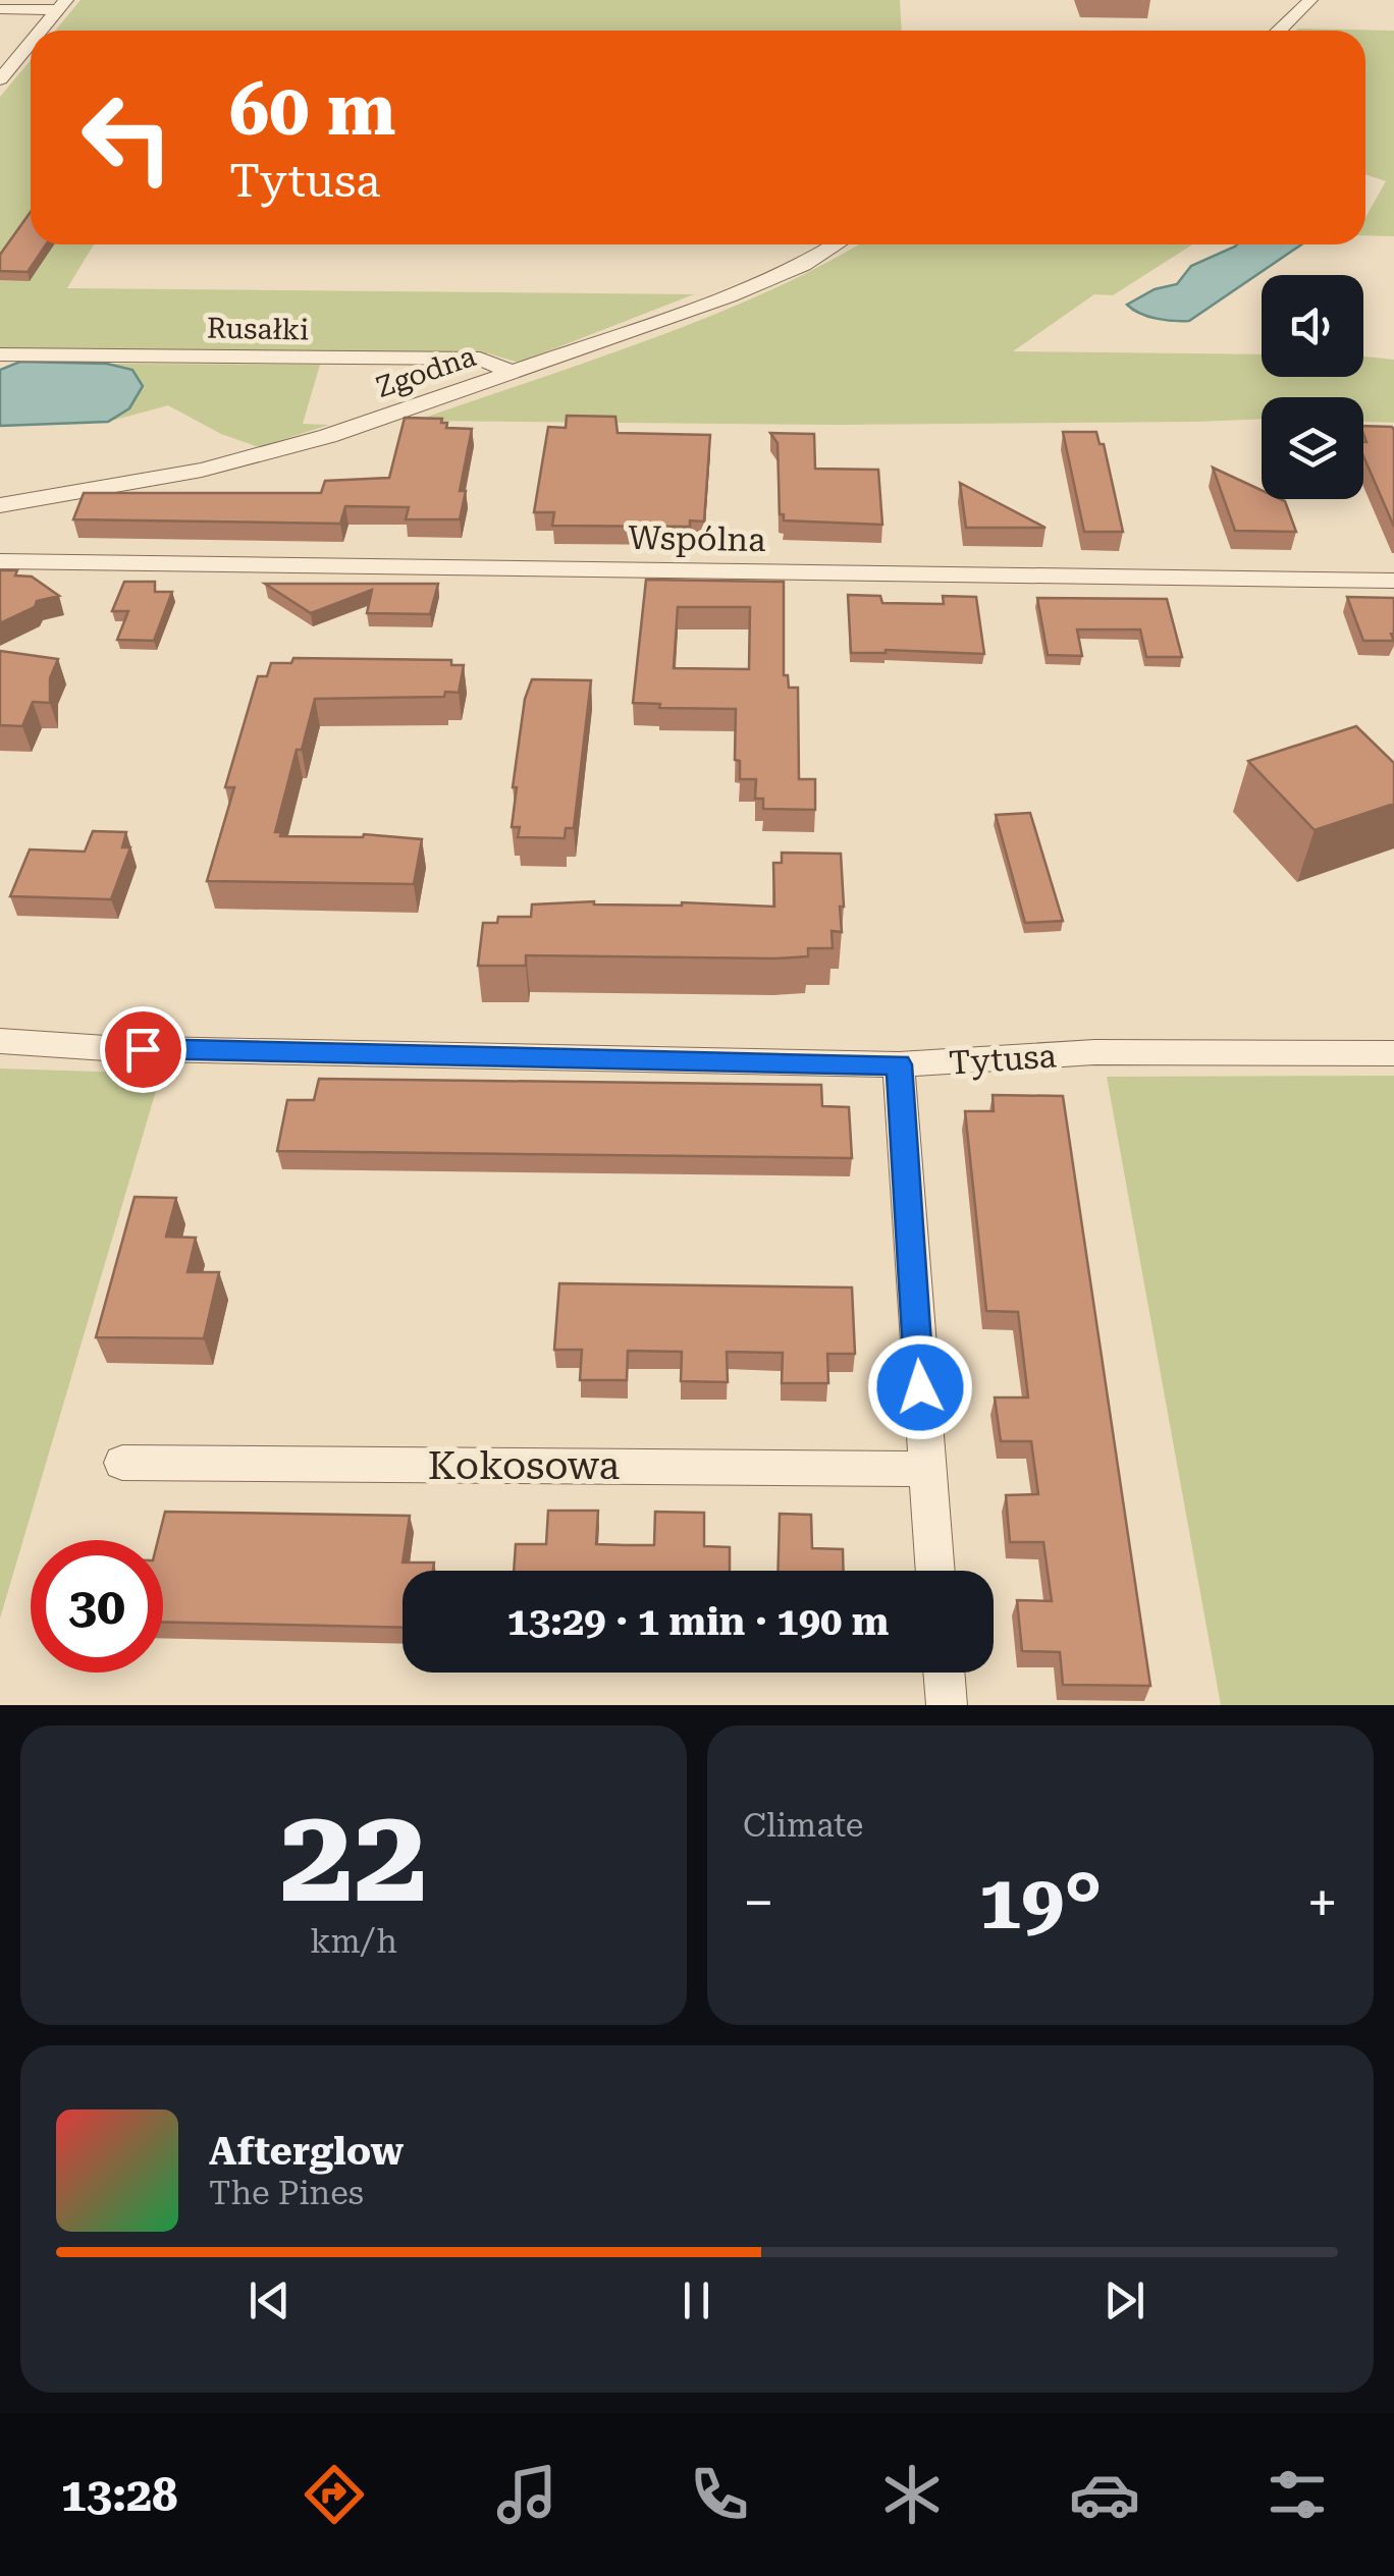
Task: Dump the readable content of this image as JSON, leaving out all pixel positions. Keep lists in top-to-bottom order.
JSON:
{
  "streets": {
    "street": [
      "Rusałki",
      "Zgodna",
      "Wspólna",
      "Tytusa",
      "Kokosowa"
    ]
  },
  "crossings": [
    ["Rusałki", "Zgodna"]
  ],
  "page": {
    "turn": ["60 m", "Tytusa"],
    "limit": "30",
    "trip": "13:29 · 1 min · 190 m",
    "tile": [
      ["22", "km/h"],
      "Climate"
    ],
    "heat": ["−", "19°", "+"],
    "song": ["Afterglow", "The Pines"],
    "tabs": "13:28"
  }
}
